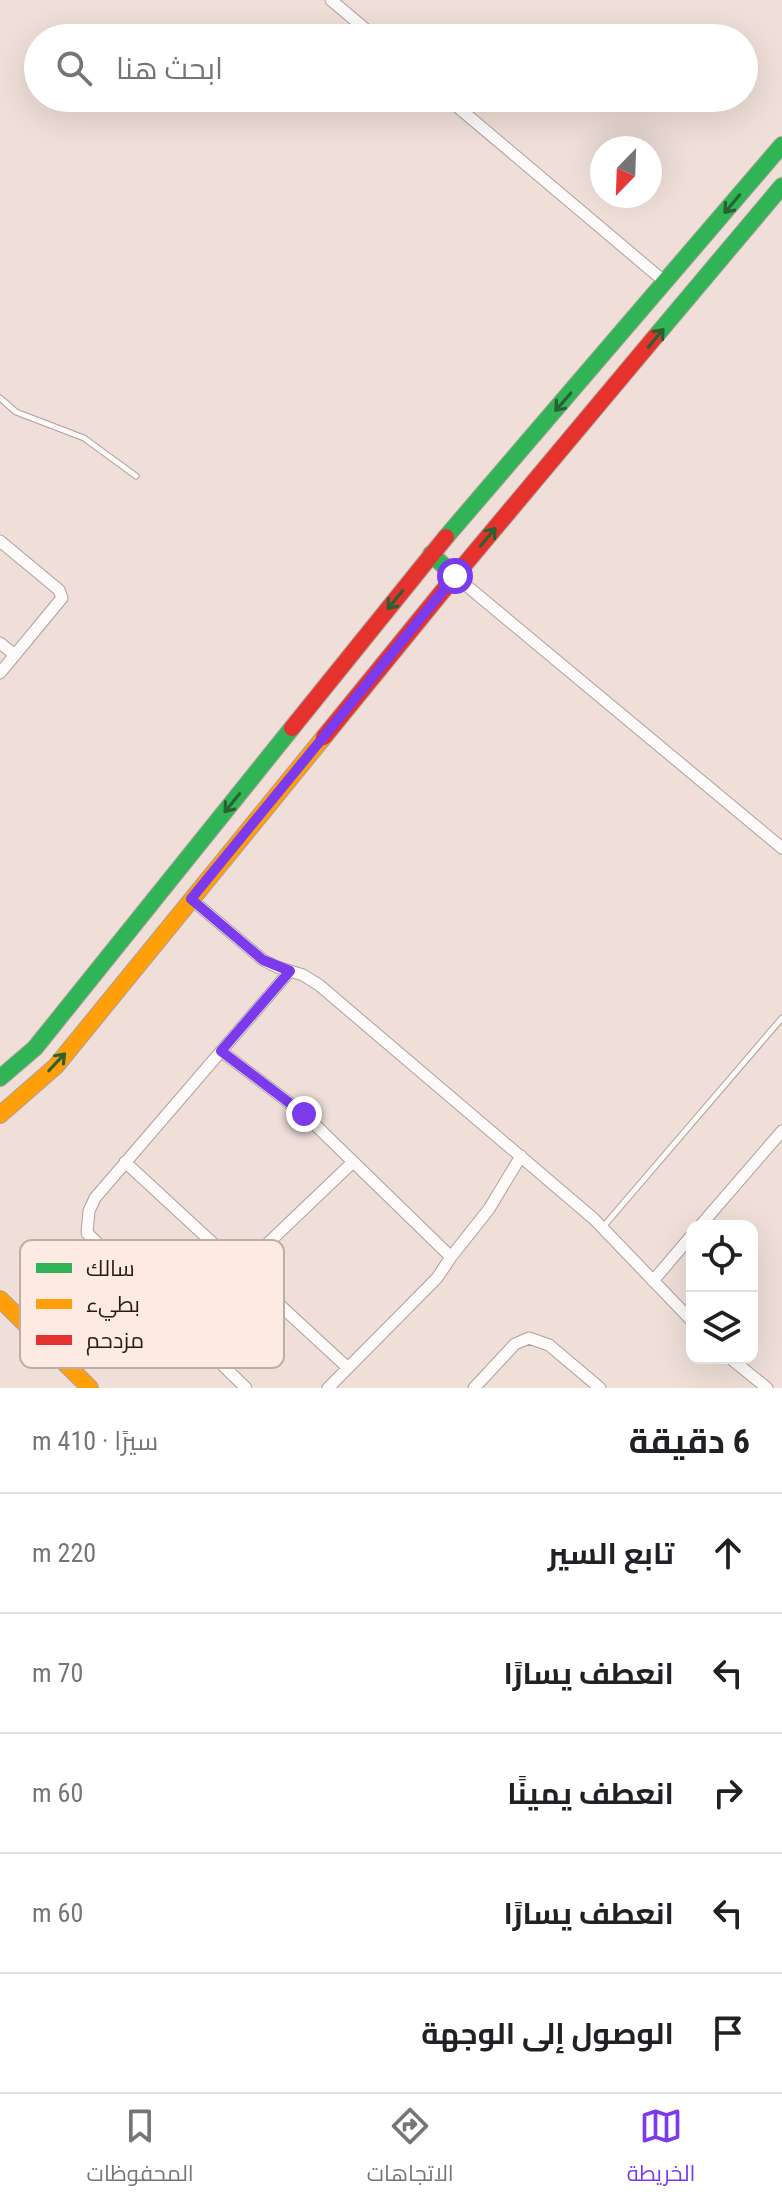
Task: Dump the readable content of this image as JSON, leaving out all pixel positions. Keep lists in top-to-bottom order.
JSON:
{
  "legend": ["سالك", "بطيء", "مزدحم"],
  "north": "bottom left",
  "page": {
    "search": "ابحث هنا",
    "heading": ["6 دقيقة", "سيرًا · 410 m"],
    "list": [
      ["تابع السير", "220 m"],
      ["انعطف يسارًا", "70 m"],
      ["انعطف يمينًا", "60 m"],
      ["انعطف يسارًا", "60 m"],
      "الوصول إلى الوجهة"
    ],
    "nav": ["الخريطة", "الاتجاهات", "المحفوظات"]
  }
}
